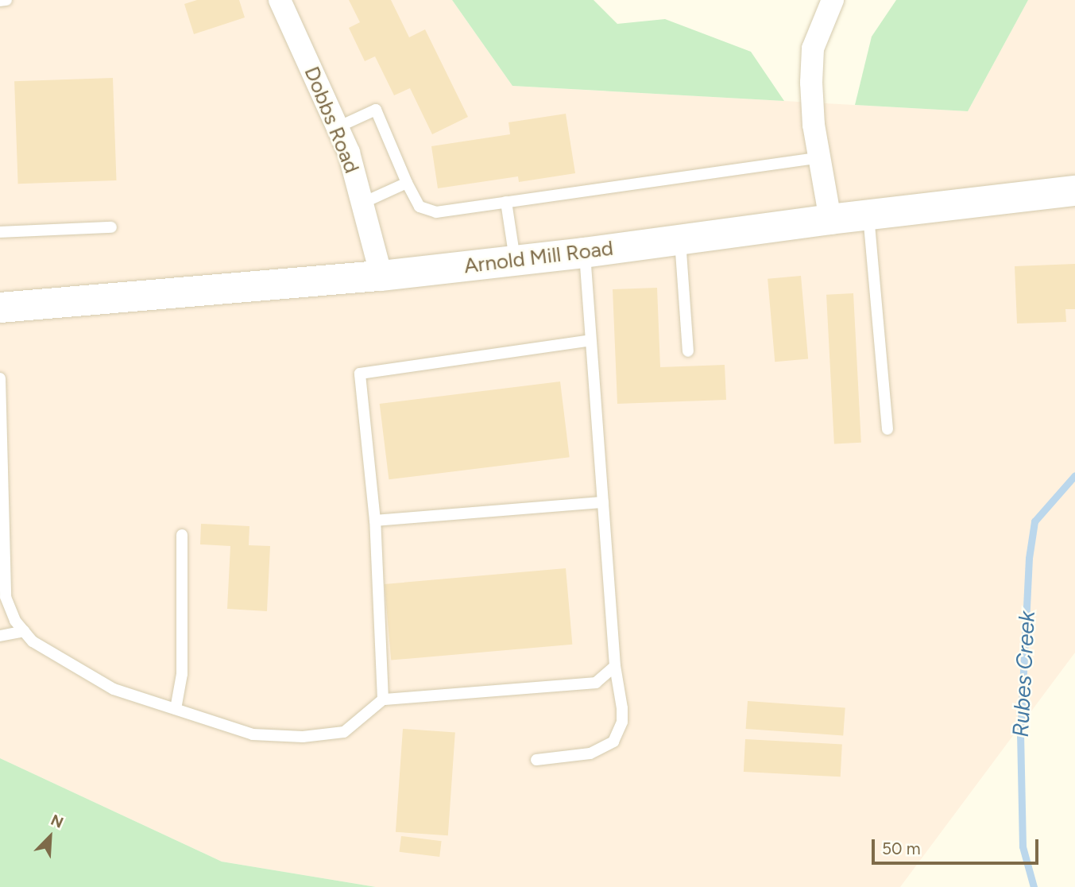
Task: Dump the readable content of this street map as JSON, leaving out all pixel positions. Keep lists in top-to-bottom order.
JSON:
{
  "streets": {
    "main road": ["Arnold Mill Road"],
    "street": ["Dobbs Road"]
  },
  "crossings": [
    ["Dobbs Road", "Arnold Mill Road"]
  ],
  "water": ["Rubes Creek"],
  "scale_bar": "50 m",
  "north": "top right"
}
